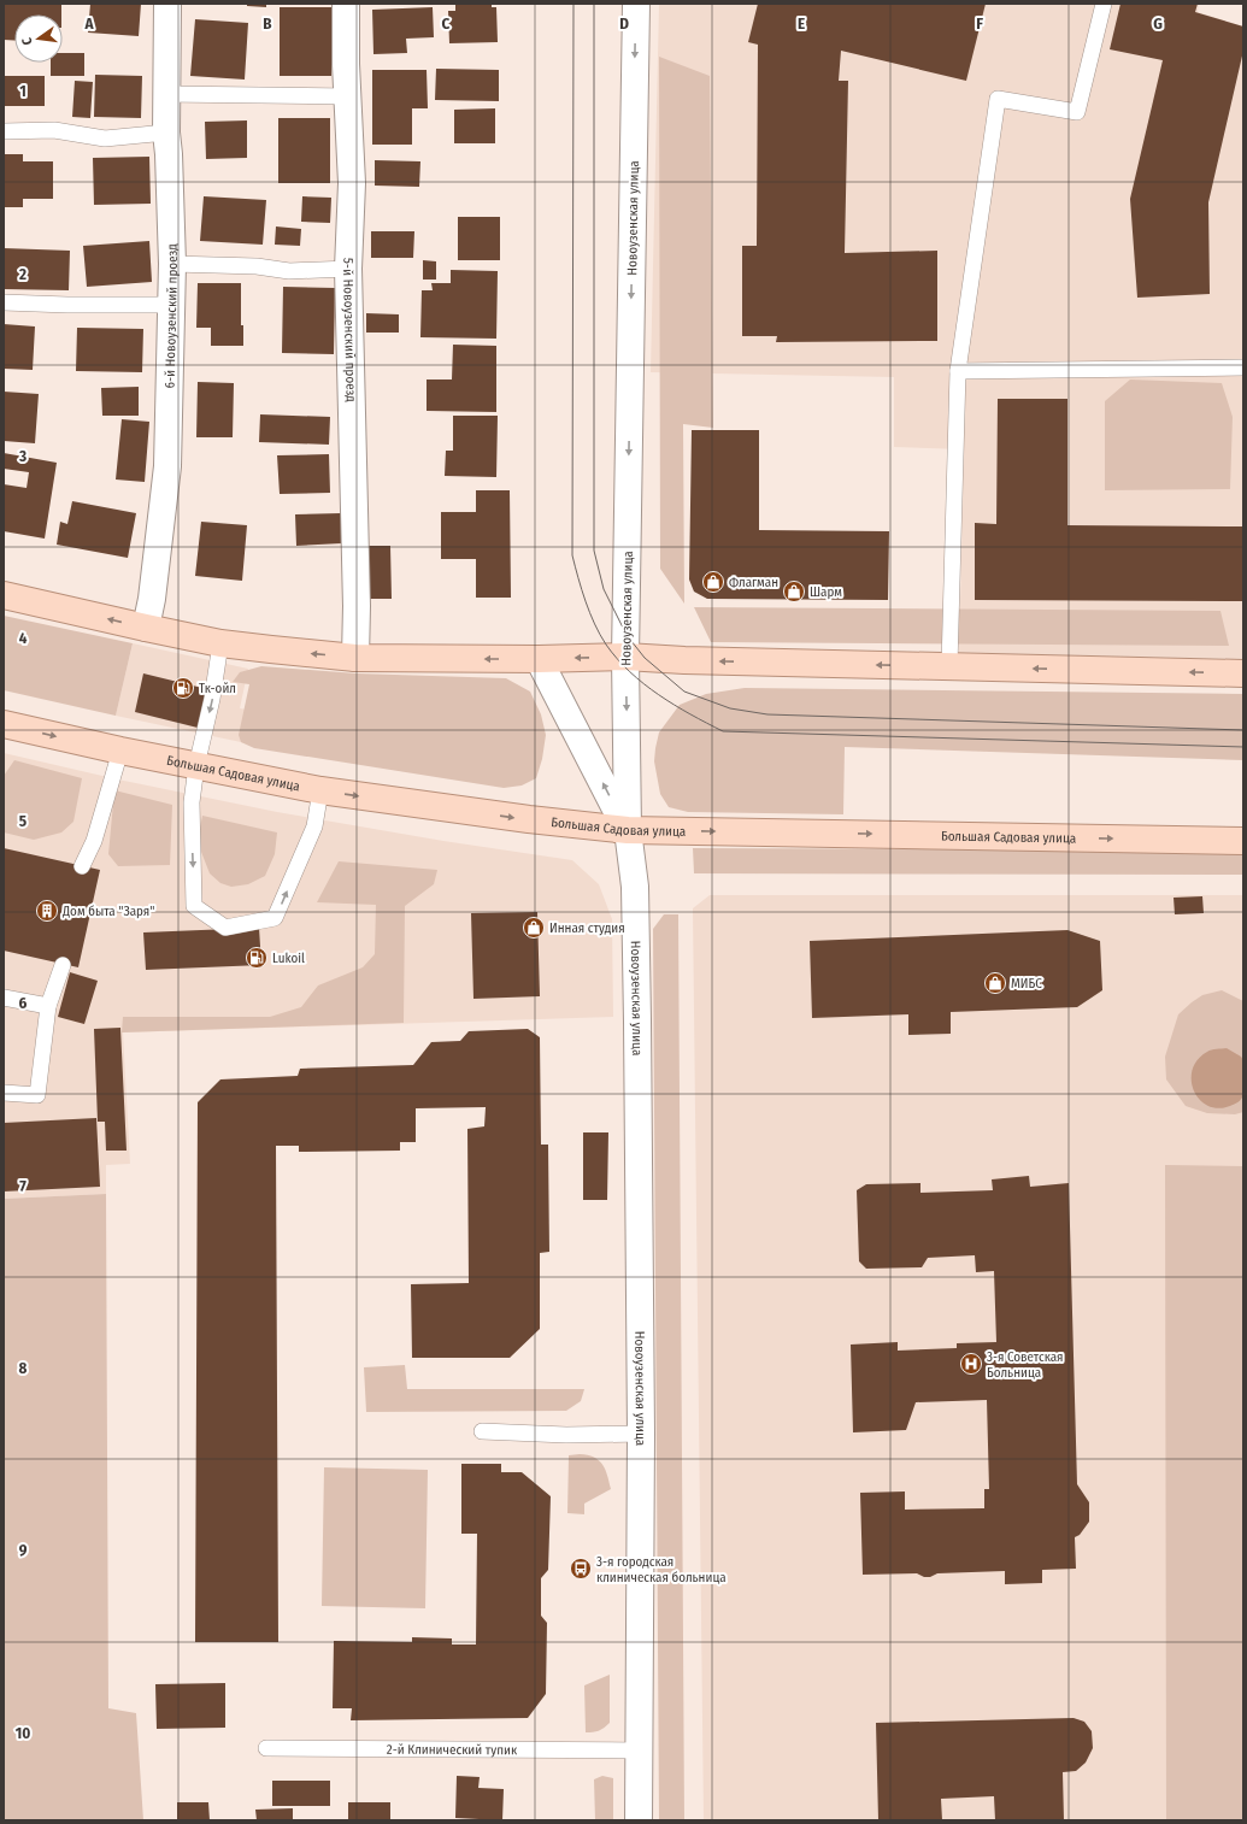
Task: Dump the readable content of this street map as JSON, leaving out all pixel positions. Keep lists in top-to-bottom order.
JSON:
{
  "streets": {
    "main road": [
      "Новоузенская улица",
      "6-й Новоузенский проезд",
      "5-й Новоузенский проезд",
      "Большая Садовая улица"
    ],
    "lane": ["2-й Клинический тупик"]
  },
  "crossings": [
    ["Новоузенская улица", "Большая Садовая улица"],
    ["Новоузенская улица", "2-й Клинический тупик"]
  ],
  "one_way": ["Новоузенская улица"],
  "places": {
    "shop": [
      "Флагман",
      "Шарм",
      "Инная студия",
      "МИБС"
    ],
    "fuel station": ["Тк-ойл", "Lukoil"],
    "building": ["Дом быта \"Заря\""],
    "hospital": ["3-я Советская Больница"],
    "bus stop": ["3-я городская клиническая больница"]
  },
  "north": "left",
  "grid": {
    "columns": [
      "A",
      "B",
      "C",
      "D",
      "E",
      "F",
      "G"
    ],
    "rows": [
      "1",
      "2",
      "3",
      "4",
      "5",
      "6",
      "7",
      "8",
      "9",
      "10"
    ]
  }
}
